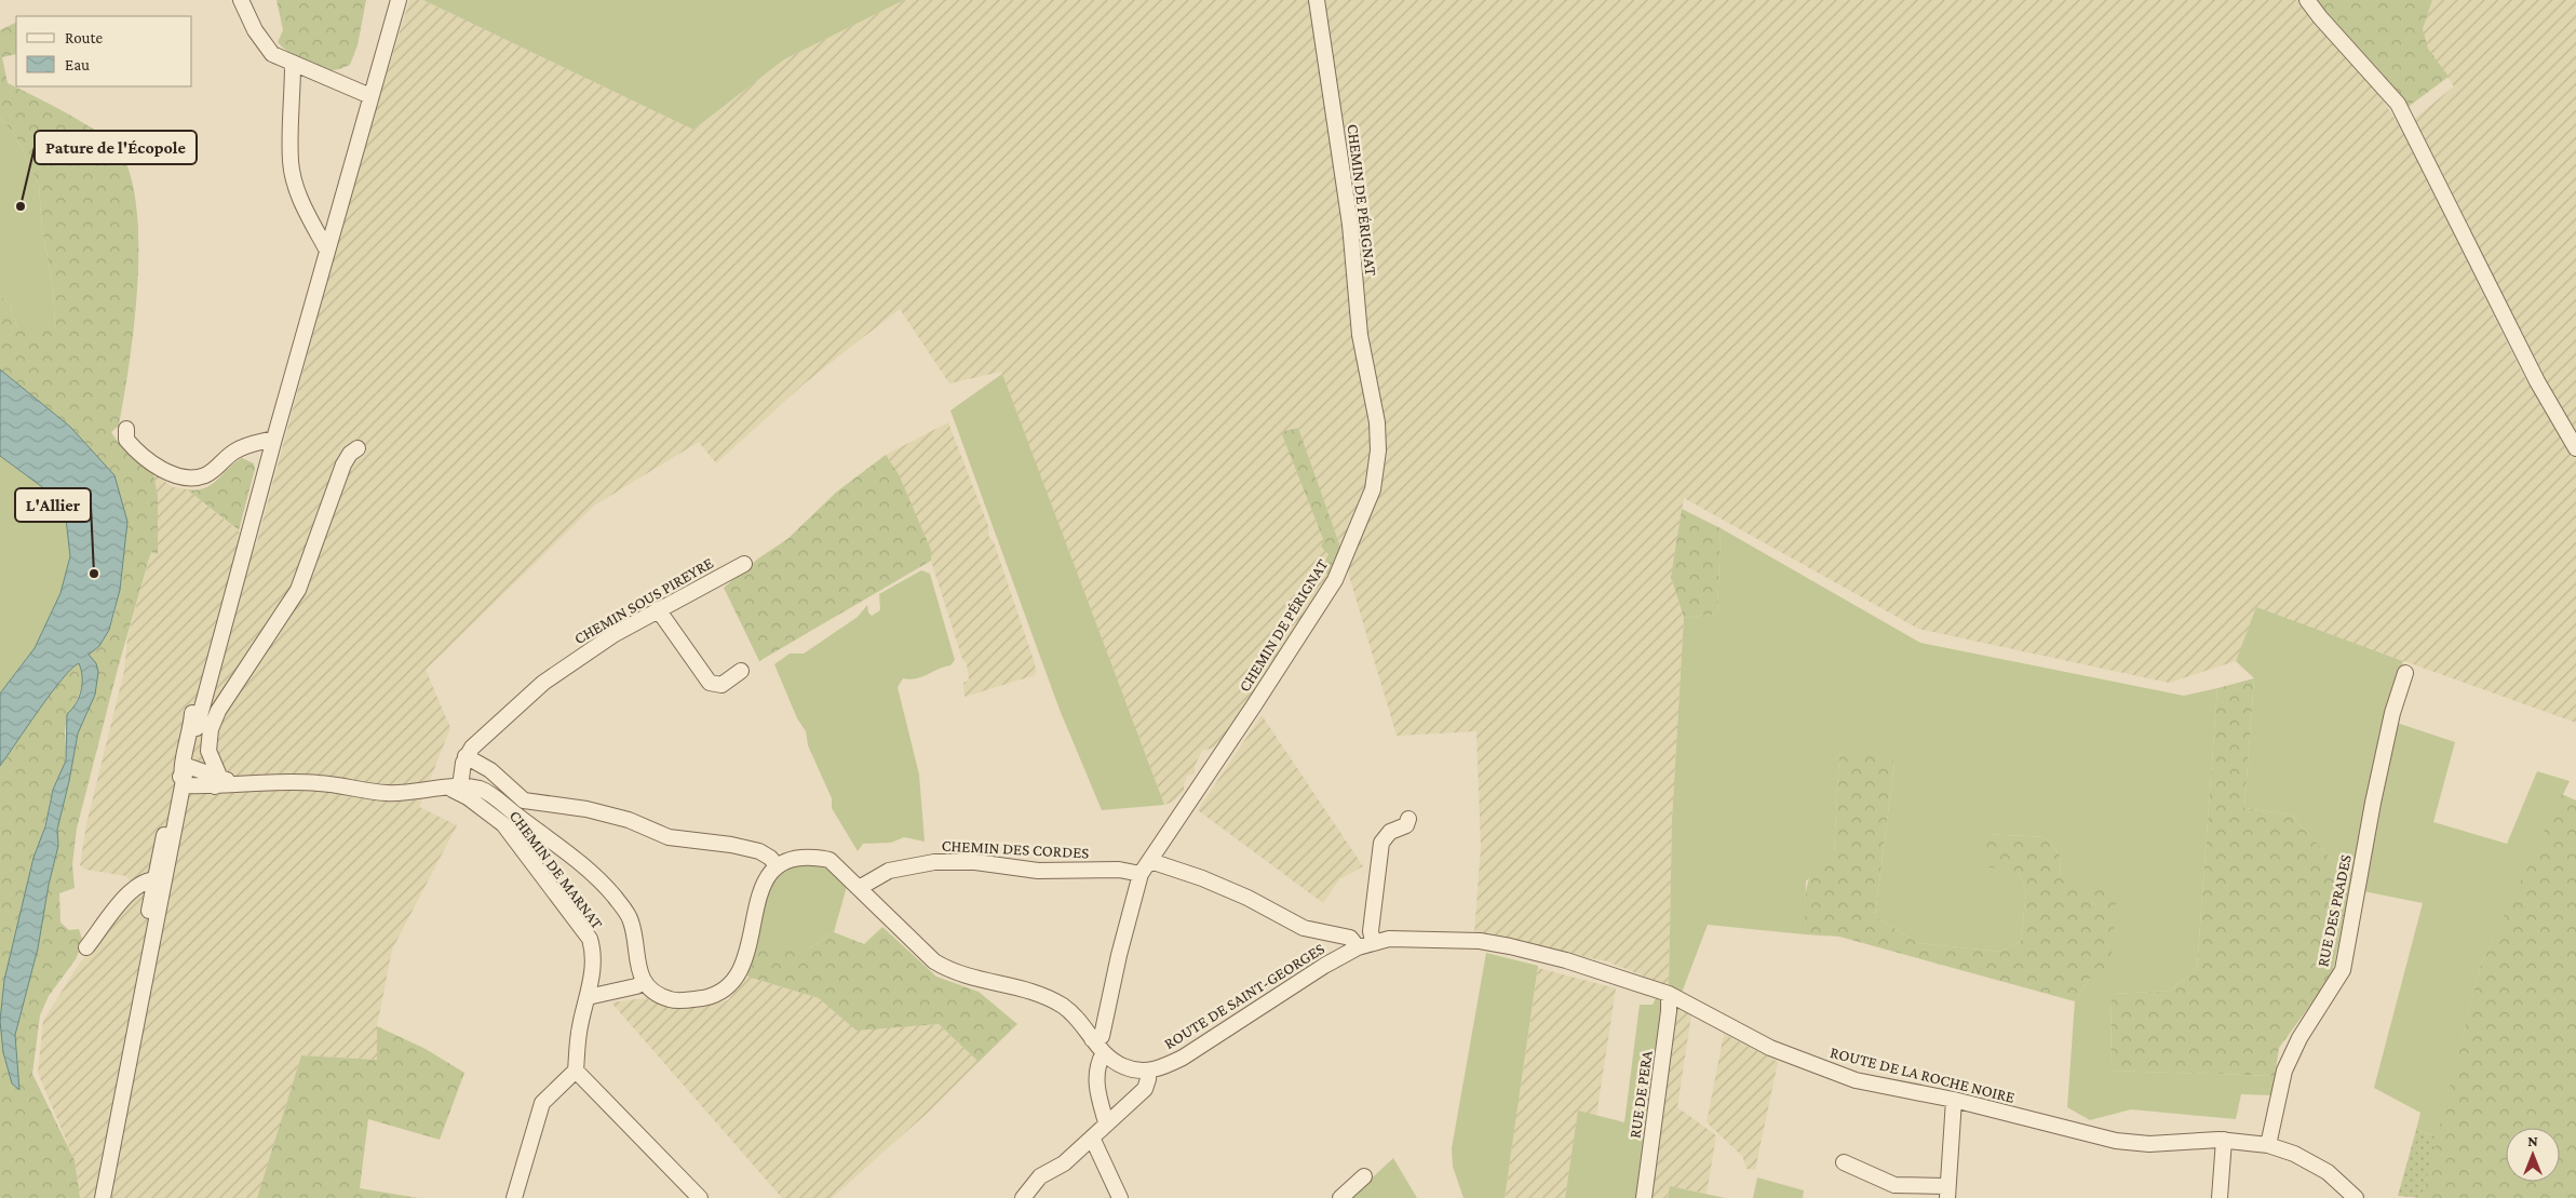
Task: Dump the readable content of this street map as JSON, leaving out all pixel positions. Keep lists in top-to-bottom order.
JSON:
{
  "streets": {
    "street": [
      "CHEMIN DE PÉRIGNAT",
      "CHEMIN SOUS PIREYRE",
      "CHEMIN DES CORDES",
      "CHEMIN DE MARNAT",
      "RUE DES PRADES",
      "ROUTE DE SAINT-GEORGES",
      "ROUTE DE LA ROCHE NOIRE",
      "RUE DE PERA"
    ]
  },
  "crossings": [
    ["CHEMIN DE PÉRIGNAT", "CHEMIN DES CORDES"],
    ["RUE DES PRADES", "ROUTE DE LA ROCHE NOIRE"],
    ["ROUTE DE SAINT-GEORGES", "ROUTE DE LA ROCHE NOIRE"],
    ["ROUTE DE LA ROCHE NOIRE", "RUE DE PERA"]
  ],
  "places": ["Pature de l'Écopole", "L'Allier"],
  "legend": ["Route", "Eau"],
  "north": "top"
}
